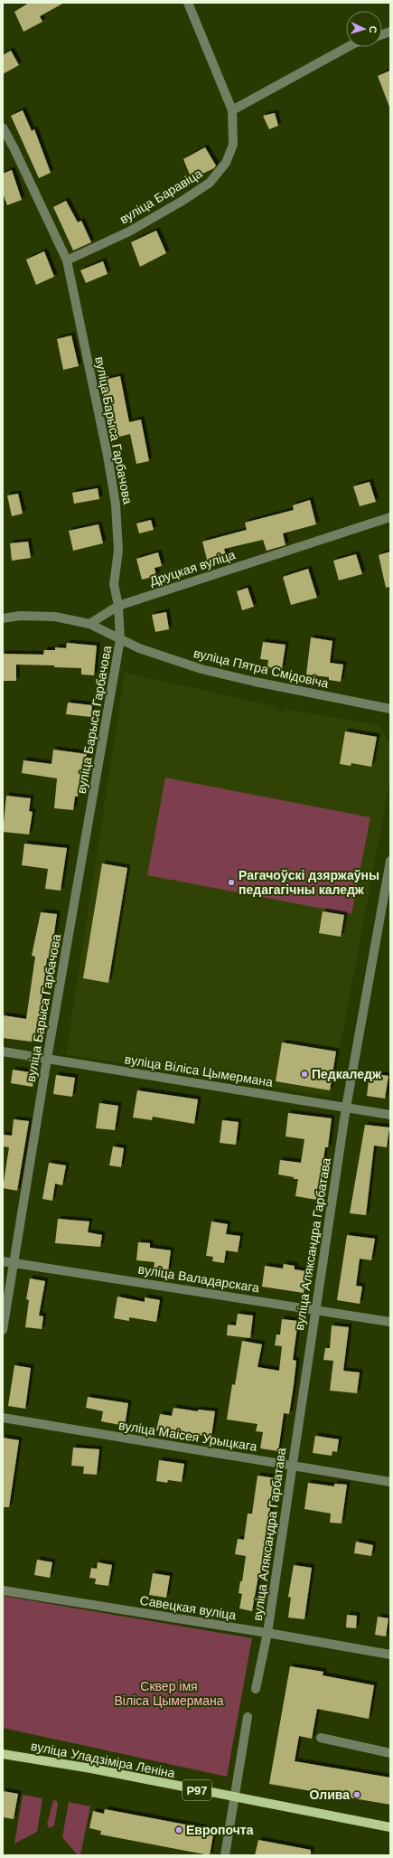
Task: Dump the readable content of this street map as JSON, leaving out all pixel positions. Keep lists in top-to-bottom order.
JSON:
{
  "streets": {
    "main road": ["вуліца Уладзіміра Леніна", "Р97"],
    "street": [
      "вуліца Баравіца",
      "вуліца Барыса Гарбачова",
      "Друцкая вуліца",
      "вуліца Пятра Смідовіча",
      "вуліца Віліса Цымермана",
      "вуліца Аляксандра Гарбатава",
      "вуліца Валадарскага",
      "вуліца Маісея Урыцкага",
      "Савецкая вуліца"
    ]
  },
  "crossings": [
    ["вуліца Баравіца", "вуліца Барыса Гарбачова"],
    ["вуліца Барыса Гарбачова", "Друцкая вуліца"],
    ["вуліца Барыса Гарбачова", "вуліца Пятра Смідовіча"],
    ["вуліца Барыса Гарбачова", "вуліца Віліса Цымермана"],
    ["вуліца Барыса Гарбачова", "вуліца Валадарскага"],
    ["Друцкая вуліца", "вуліца Пятра Смідовіча"],
    ["вуліца Віліса Цымермана", "вуліца Аляксандра Гарбатава"],
    ["вуліца Аляксандра Гарбатава", "вуліца Валадарскага"],
    ["вуліца Аляксандра Гарбатава", "вуліца Маісея Урыцкага"],
    ["вуліца Аляксандра Гарбатава", "Савецкая вуліца"]
  ],
  "parks": ["Сквер імя Віліса Цымермана"],
  "places": [
    "Рагачоўскі дзяржаўны педагагічны каледж",
    "Педкаледж",
    "Олива",
    "Европочта"
  ],
  "north": "right"
}
